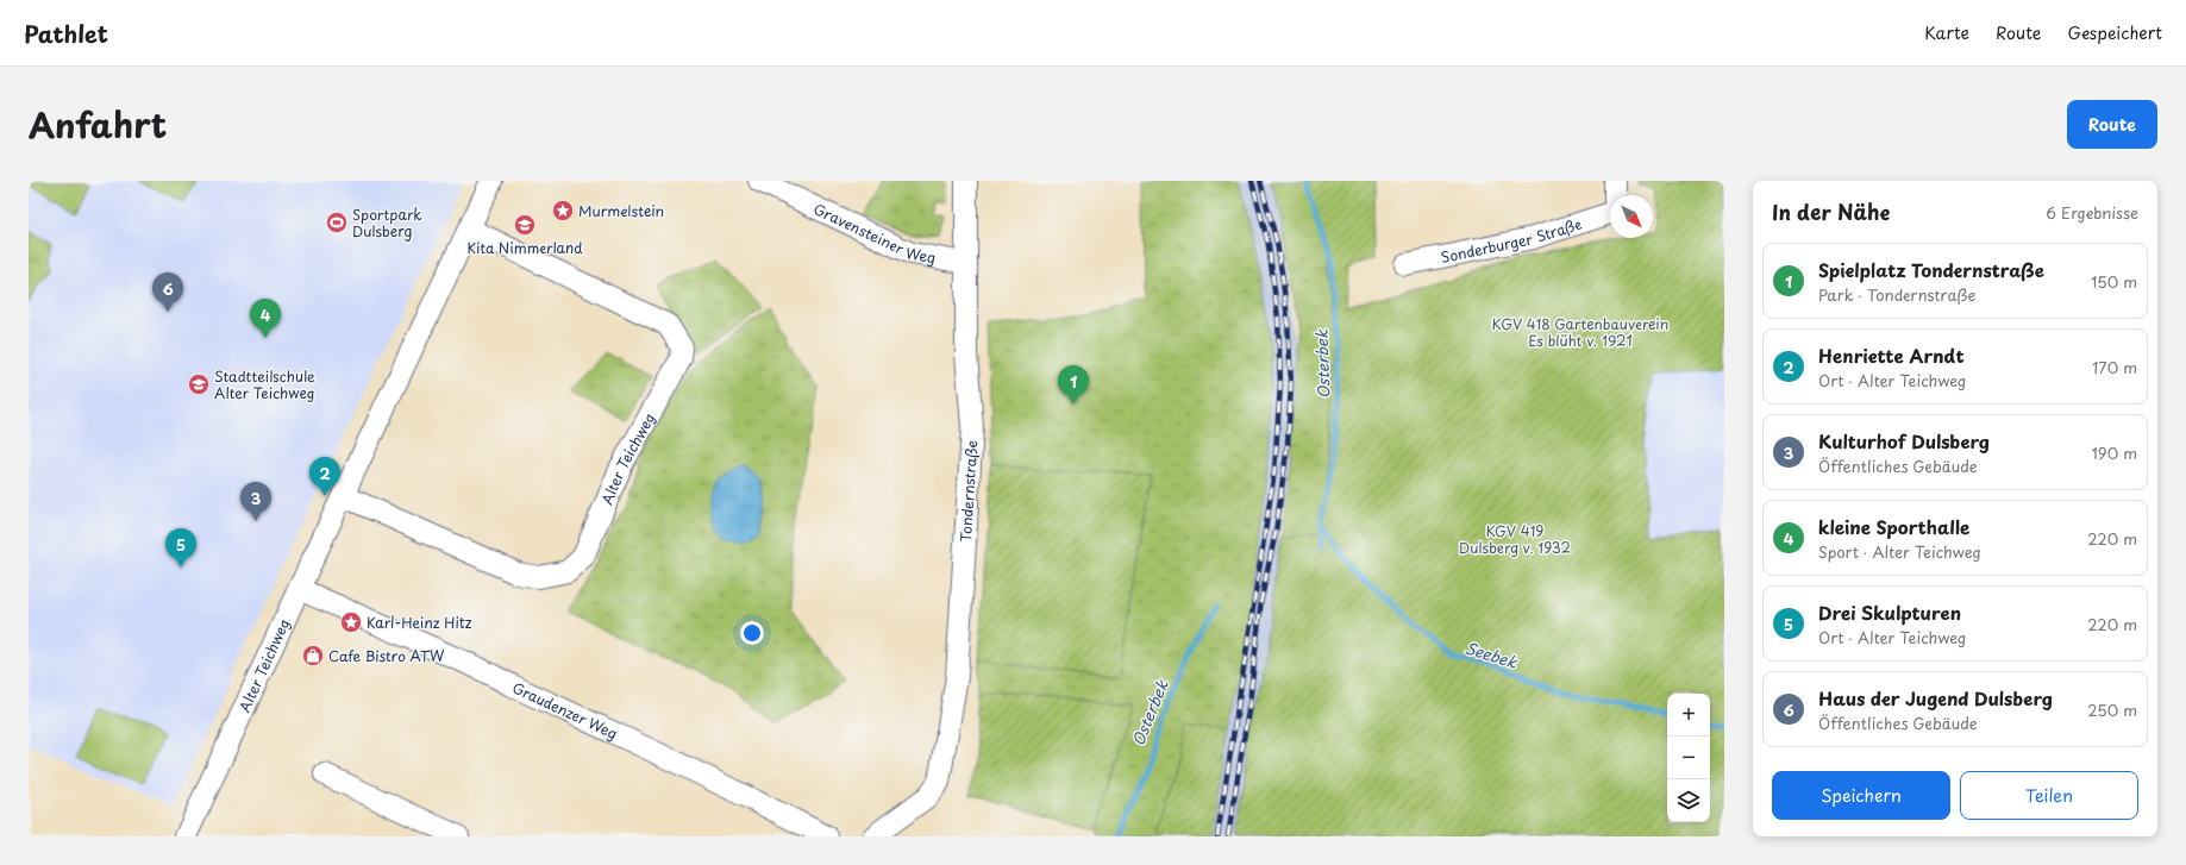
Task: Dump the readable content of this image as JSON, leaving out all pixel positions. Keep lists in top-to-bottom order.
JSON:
{
  "streets": {
    "street": [
      "Gravensteiner Weg",
      "Sonderburger Straße",
      "Alter Teichweg",
      "Tondernstraße",
      "Graudenzer Weg"
    ]
  },
  "crossings": [
    ["Gravensteiner Weg", "Tondernstraße"],
    ["Alter Teichweg", "Graudenzer Weg"]
  ],
  "water": ["Osterbek", "Seebek"],
  "parks": ["KGV 418 Gartenbauverein Es blüht v. 1921", "KGV 419 Dulsberg v. 1932"],
  "places": {
    "place": ["Murmelstein", "Karl-Heinz Hitz"],
    "sports": ["Sportpark Dulsberg"],
    "school or university": ["Kita Nimmerland", "Stadtteilschule Alter Teichweg"],
    "shop": ["Cafe Bistro ATW"]
  },
  "north": "bottom right",
  "page": {
    "header": "Pathlet",
    "nav": ["Karte", "Route", "Gespeichert"],
    "title": "Anfahrt",
    "buttons": [
      "Route",
      ["Speichern", "Teilen"]
    ],
    "heading": ["In der Nähe", "6 Ergebnisse"],
    "list": [
      {
        "mark": "1",
        "name": "Spielplatz Tondernstraße",
        "note": "Park · Tondernstraße",
        "value": "150 m"
      },
      {
        "mark": "2",
        "name": "Henriette Arndt",
        "note": "Ort · Alter Teichweg",
        "value": "170 m"
      },
      {
        "mark": "3",
        "name": "Kulturhof Dulsberg",
        "note": "Öffentliches Gebäude",
        "value": "190 m"
      },
      {
        "mark": "4",
        "name": "kleine Sporthalle",
        "note": "Sport · Alter Teichweg",
        "value": "220 m"
      },
      {
        "mark": "5",
        "name": "Drei Skulpturen",
        "note": "Ort · Alter Teichweg",
        "value": "220 m"
      },
      {
        "mark": "6",
        "name": "Haus der Jugend Dulsberg",
        "note": "Öffentliches Gebäude",
        "value": "250 m"
      }
    ],
    "pins": [
      "6",
      "4",
      "1",
      "2",
      "3",
      "5"
    ],
    "map_buttons": ["+", "−"]
  }
}
